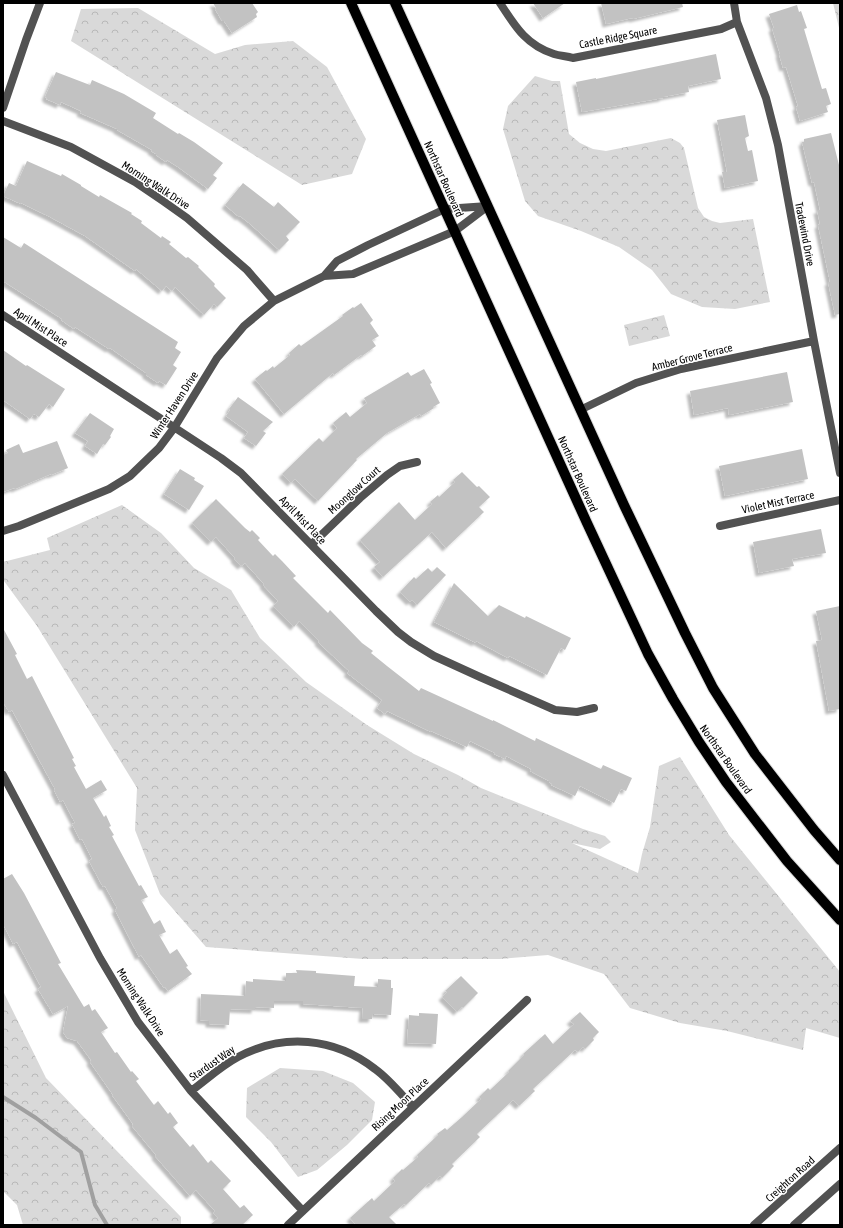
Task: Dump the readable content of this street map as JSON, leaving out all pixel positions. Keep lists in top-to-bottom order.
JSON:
{
  "streets": {
    "main road": ["Northstar Boulevard"],
    "street": [
      "Castle Ridge Square",
      "Morning Walk Drive",
      "Tradewind Drive",
      "April Mist Place",
      "Amber Grove Terrace",
      "Winter Haven Drive",
      "Moonglow Court",
      "Violet Mist Terrace",
      "Stardust Way",
      "Rising Moon Place",
      "Creighton Road"
    ]
  },
  "crossings": [
    ["Castle Ridge Square", "Tradewind Drive"],
    ["Northstar Boulevard", "Winter Haven Drive"],
    ["Morning Walk Drive", "Winter Haven Drive"],
    ["Morning Walk Drive", "Stardust Way"],
    ["Morning Walk Drive", "Rising Moon Place"],
    ["Tradewind Drive", "Amber Grove Terrace"],
    ["April Mist Place", "Winter Haven Drive"],
    ["April Mist Place", "Moonglow Court"],
    ["Stardust Way", "Rising Moon Place"]
  ]
}
